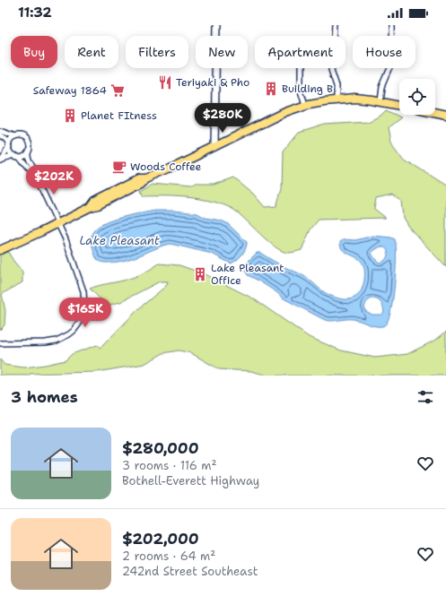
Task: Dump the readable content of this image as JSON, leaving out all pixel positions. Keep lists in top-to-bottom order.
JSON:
{
  "water": ["Lake Pleasant"],
  "places": {
    "restaurant": ["Teriyaki & Pho"],
    "building": ["Building B", "Planet FItness", "Lake Pleasant Office"],
    "supermarket": ["Safeway 1864"],
    "cafe": ["Woods Coffee"]
  },
  "page": {
    "status": "11:32",
    "chip": [
      "Buy",
      "Rent",
      "Filters",
      "New",
      "Apartment",
      "House"
    ],
    "price": ["$280K", "$202K", "$165K"],
    "heading": "3 homes",
    "list": [
      {
        "name": "$280,000",
        "note": "3 rooms · 116 m² · Bothell-Everett Highway"
      },
      {
        "name": "$202,000",
        "note": "2 rooms · 64 m² · 242nd Street Southeast"
      }
    ]
  }
}
